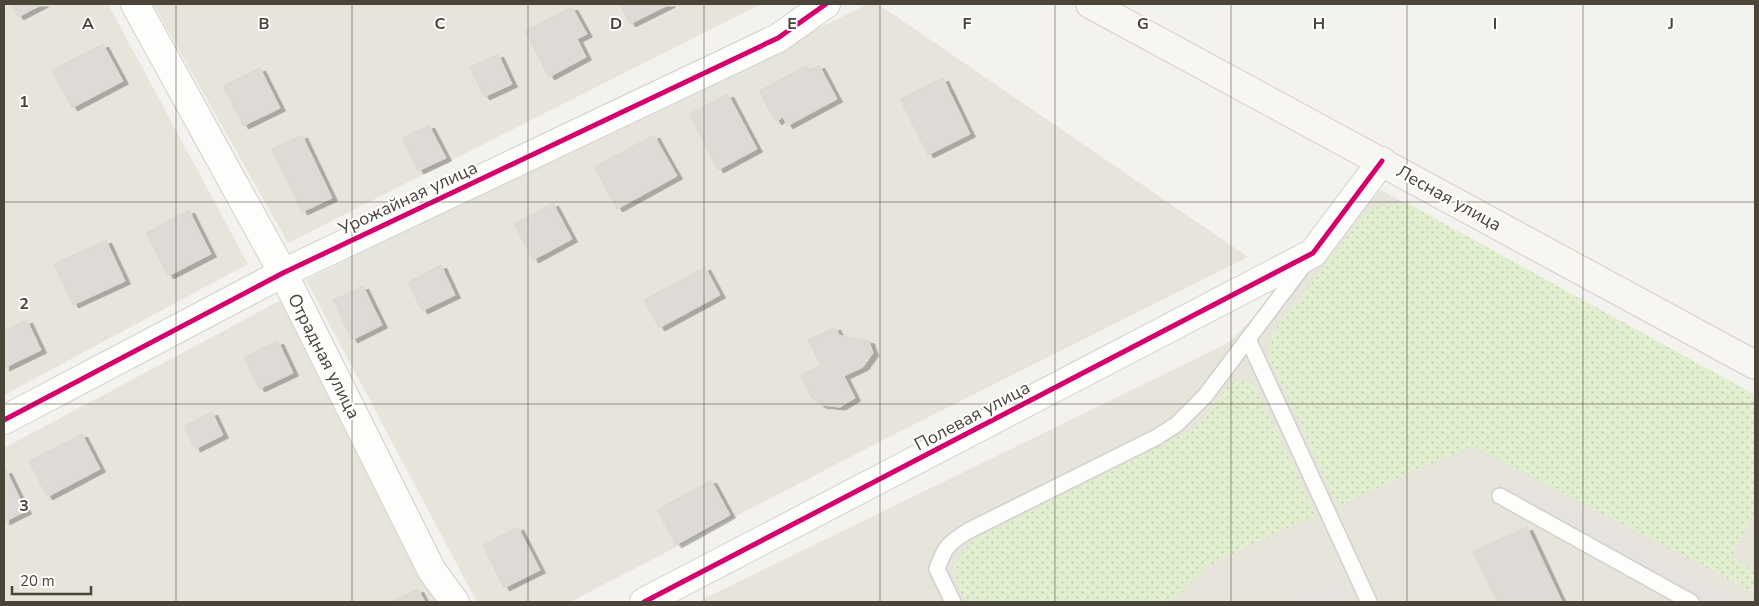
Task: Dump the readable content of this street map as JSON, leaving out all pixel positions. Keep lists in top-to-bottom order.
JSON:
{
  "streets": {
    "main road": ["Лесная улица"],
    "street": ["Урожайная улица", "Отрадная улица", "Полевая улица"]
  },
  "crossings": [
    ["Урожайная улица", "Отрадная улица"]
  ],
  "scale_bar": "20 m",
  "grid": {
    "columns": [
      "A",
      "B",
      "C",
      "D",
      "E",
      "F",
      "G",
      "H",
      "I",
      "J"
    ],
    "rows": ["1", "2", "3"]
  }
}
